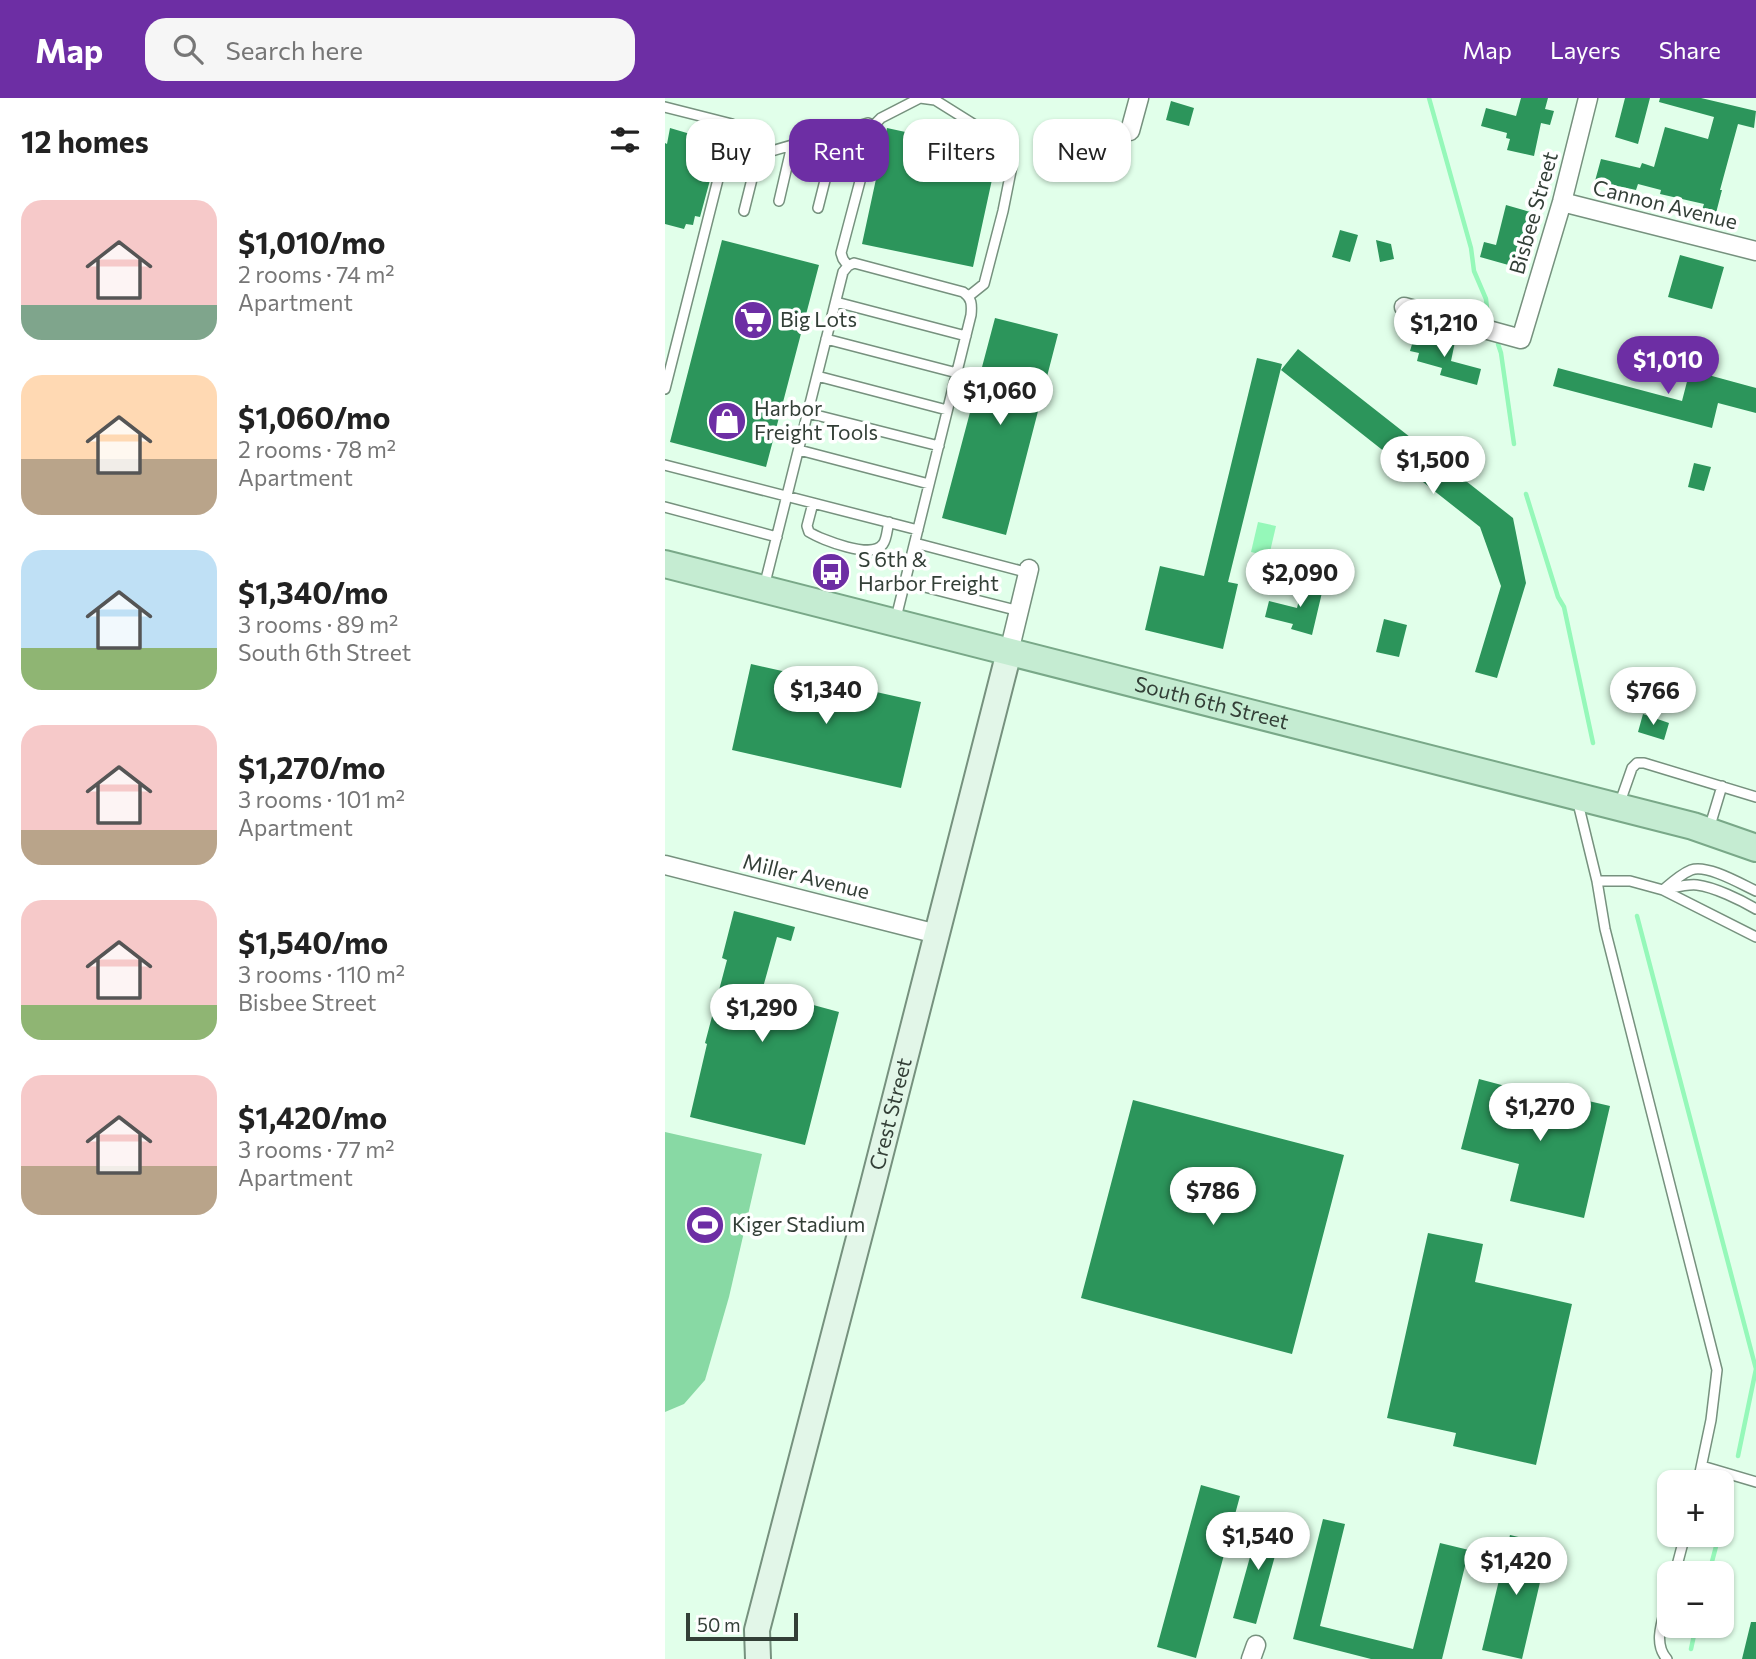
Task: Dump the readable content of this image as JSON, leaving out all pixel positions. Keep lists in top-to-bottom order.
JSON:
{
  "streets": {
    "main road": ["South 6th Street"],
    "street": [
      "Cannon Avenue",
      "Bisbee Street",
      "Miller Avenue",
      "Crest Street"
    ]
  },
  "crossings": [
    ["Cannon Avenue", "Bisbee Street"],
    ["South 6th Street", "Crest Street"],
    ["Miller Avenue", "Crest Street"]
  ],
  "places": {
    "supermarket": ["Big Lots"],
    "shop": ["Harbor Freight Tools"],
    "bus stop": ["S 6th & Harbor Freight"],
    "sports": ["Kiger Stadium"]
  },
  "scale_bar": "50 m",
  "page": {
    "header": "Map",
    "search": "Search here",
    "nav": ["Map", "Layers", "Share"],
    "heading": "12 homes",
    "chip": [
      "Buy",
      "Rent",
      "Filters",
      "New"
    ],
    "list": [
      {
        "name": "$1,010/mo",
        "note": "2 rooms · 74 m² · Apartment"
      },
      {
        "name": "$1,060/mo",
        "note": "2 rooms · 78 m² · Apartment"
      },
      {
        "name": "$1,340/mo",
        "note": "3 rooms · 89 m² · South 6th Street"
      },
      {
        "name": "$1,270/mo",
        "note": "3 rooms · 101 m² · Apartment"
      },
      {
        "name": "$1,540/mo",
        "note": "3 rooms · 110 m² · Bisbee Street"
      },
      {
        "name": "$1,420/mo",
        "note": "3 rooms · 77 m² · Apartment"
      }
    ],
    "price": [
      "$1,210",
      "$1,010",
      "$1,060",
      "$1,500",
      "$2,090",
      "$1,340",
      "$766",
      "$1,290",
      "$1,270",
      "$786",
      "$1,540",
      "$1,420"
    ],
    "map_buttons": ["+", "−"],
    "scale": "50 m"
  }
}
